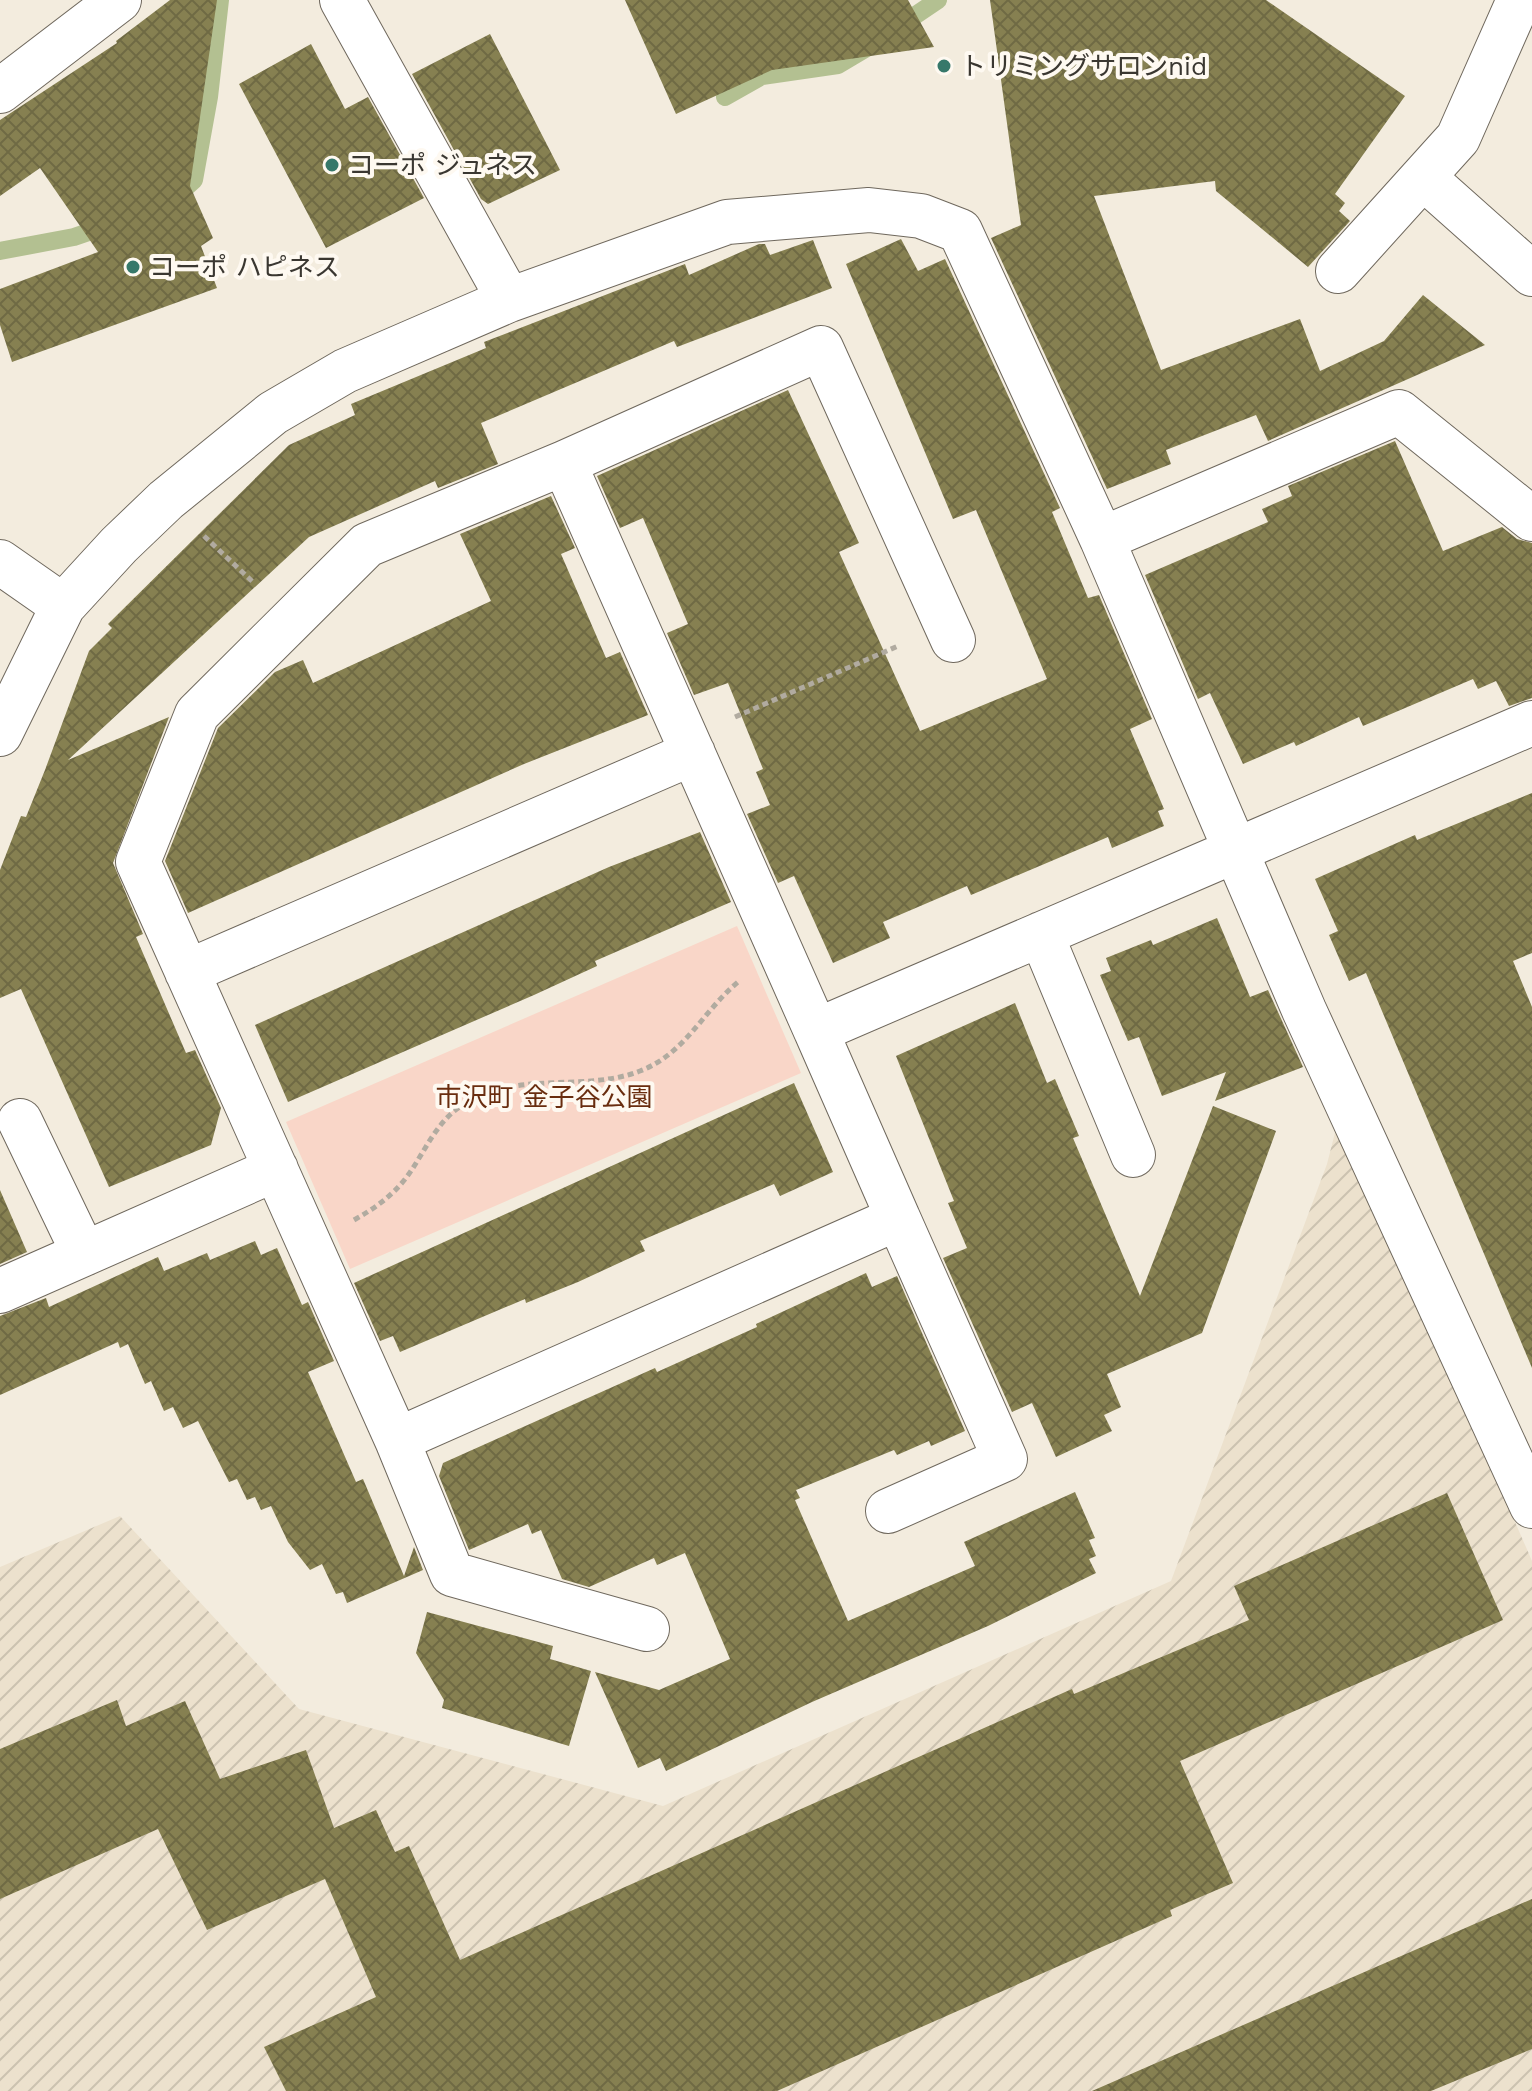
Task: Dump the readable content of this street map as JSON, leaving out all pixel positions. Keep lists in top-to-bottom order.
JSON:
{
  "parks": ["市沢町 金子谷公園"],
  "places": ["トリミングサロンnid", "コーポ ジュネス", "コーポ ハピネス"]
}
